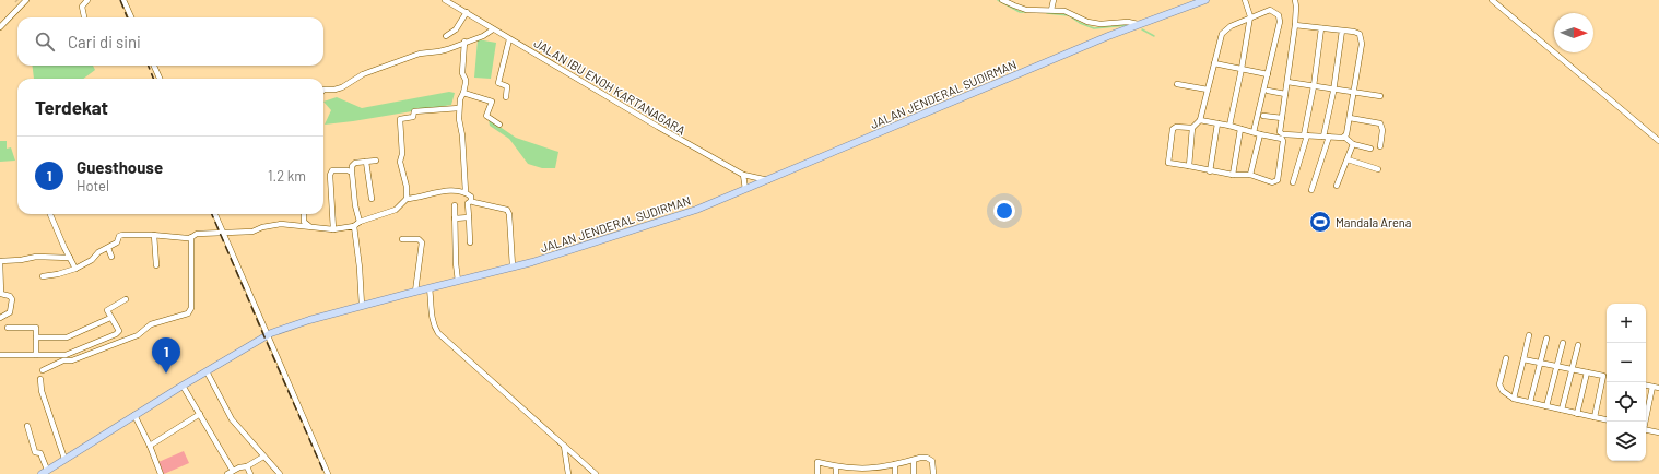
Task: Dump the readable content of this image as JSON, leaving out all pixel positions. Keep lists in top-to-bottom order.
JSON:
{
  "streets": {
    "main road": ["JALAN JENDERAL SUDIRMAN"],
    "street": ["JALAN IBU ENOH KARTANAGARA"]
  },
  "crossings": [
    ["JALAN IBU ENOH KARTANAGARA", "JALAN JENDERAL SUDIRMAN"]
  ],
  "places": {
    "sports": ["Mandala Arena"]
  },
  "north": "right",
  "page": {
    "search": "Cari di sini",
    "heading": "Terdekat",
    "list": [
      {
        "mark": "1",
        "name": "Guesthouse",
        "note": "Hotel",
        "value": "1.2 km"
      }
    ],
    "map_buttons": ["+", "−"],
    "pins": "1"
  }
}
